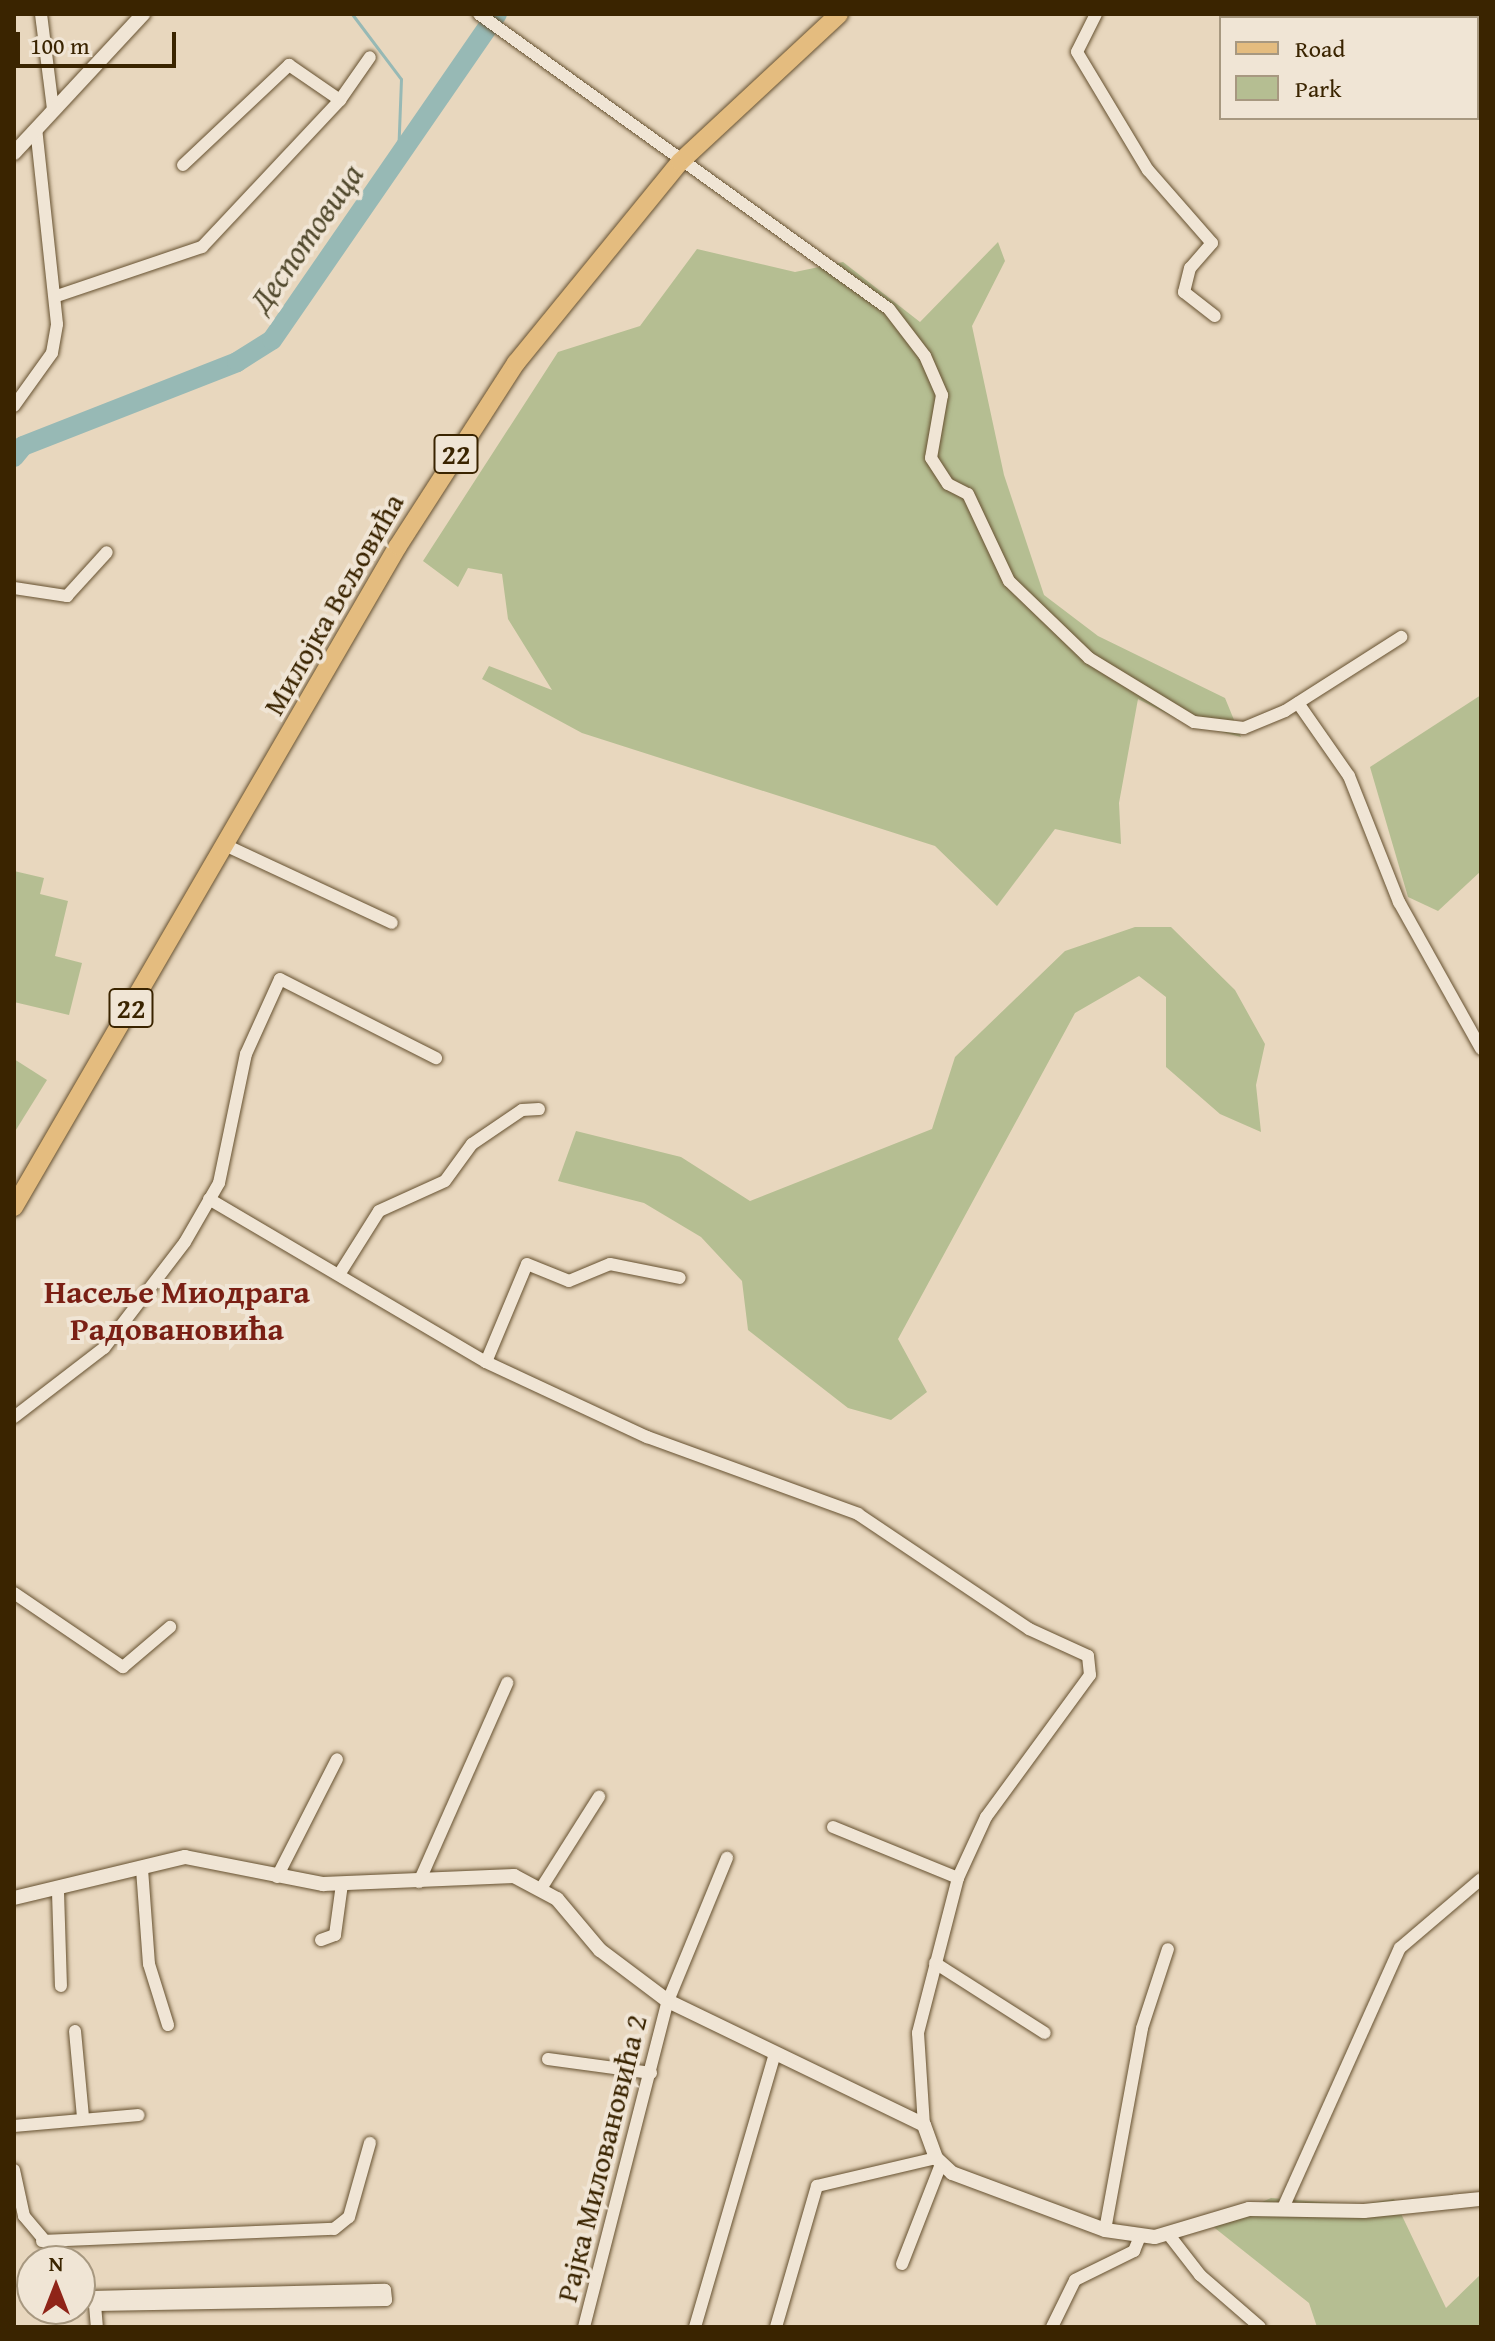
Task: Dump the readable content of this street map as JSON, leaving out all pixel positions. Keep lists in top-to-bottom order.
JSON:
{
  "streets": {
    "main road": ["22", "Милојка Вељовића"],
    "street": ["Рајка Миловановића 2"]
  },
  "districts": ["Насеље Миодрага Радовановића"],
  "water": ["Деспотовица"],
  "legend": ["Road", "Park"],
  "scale_bar": "100 m",
  "north": "top"
}
